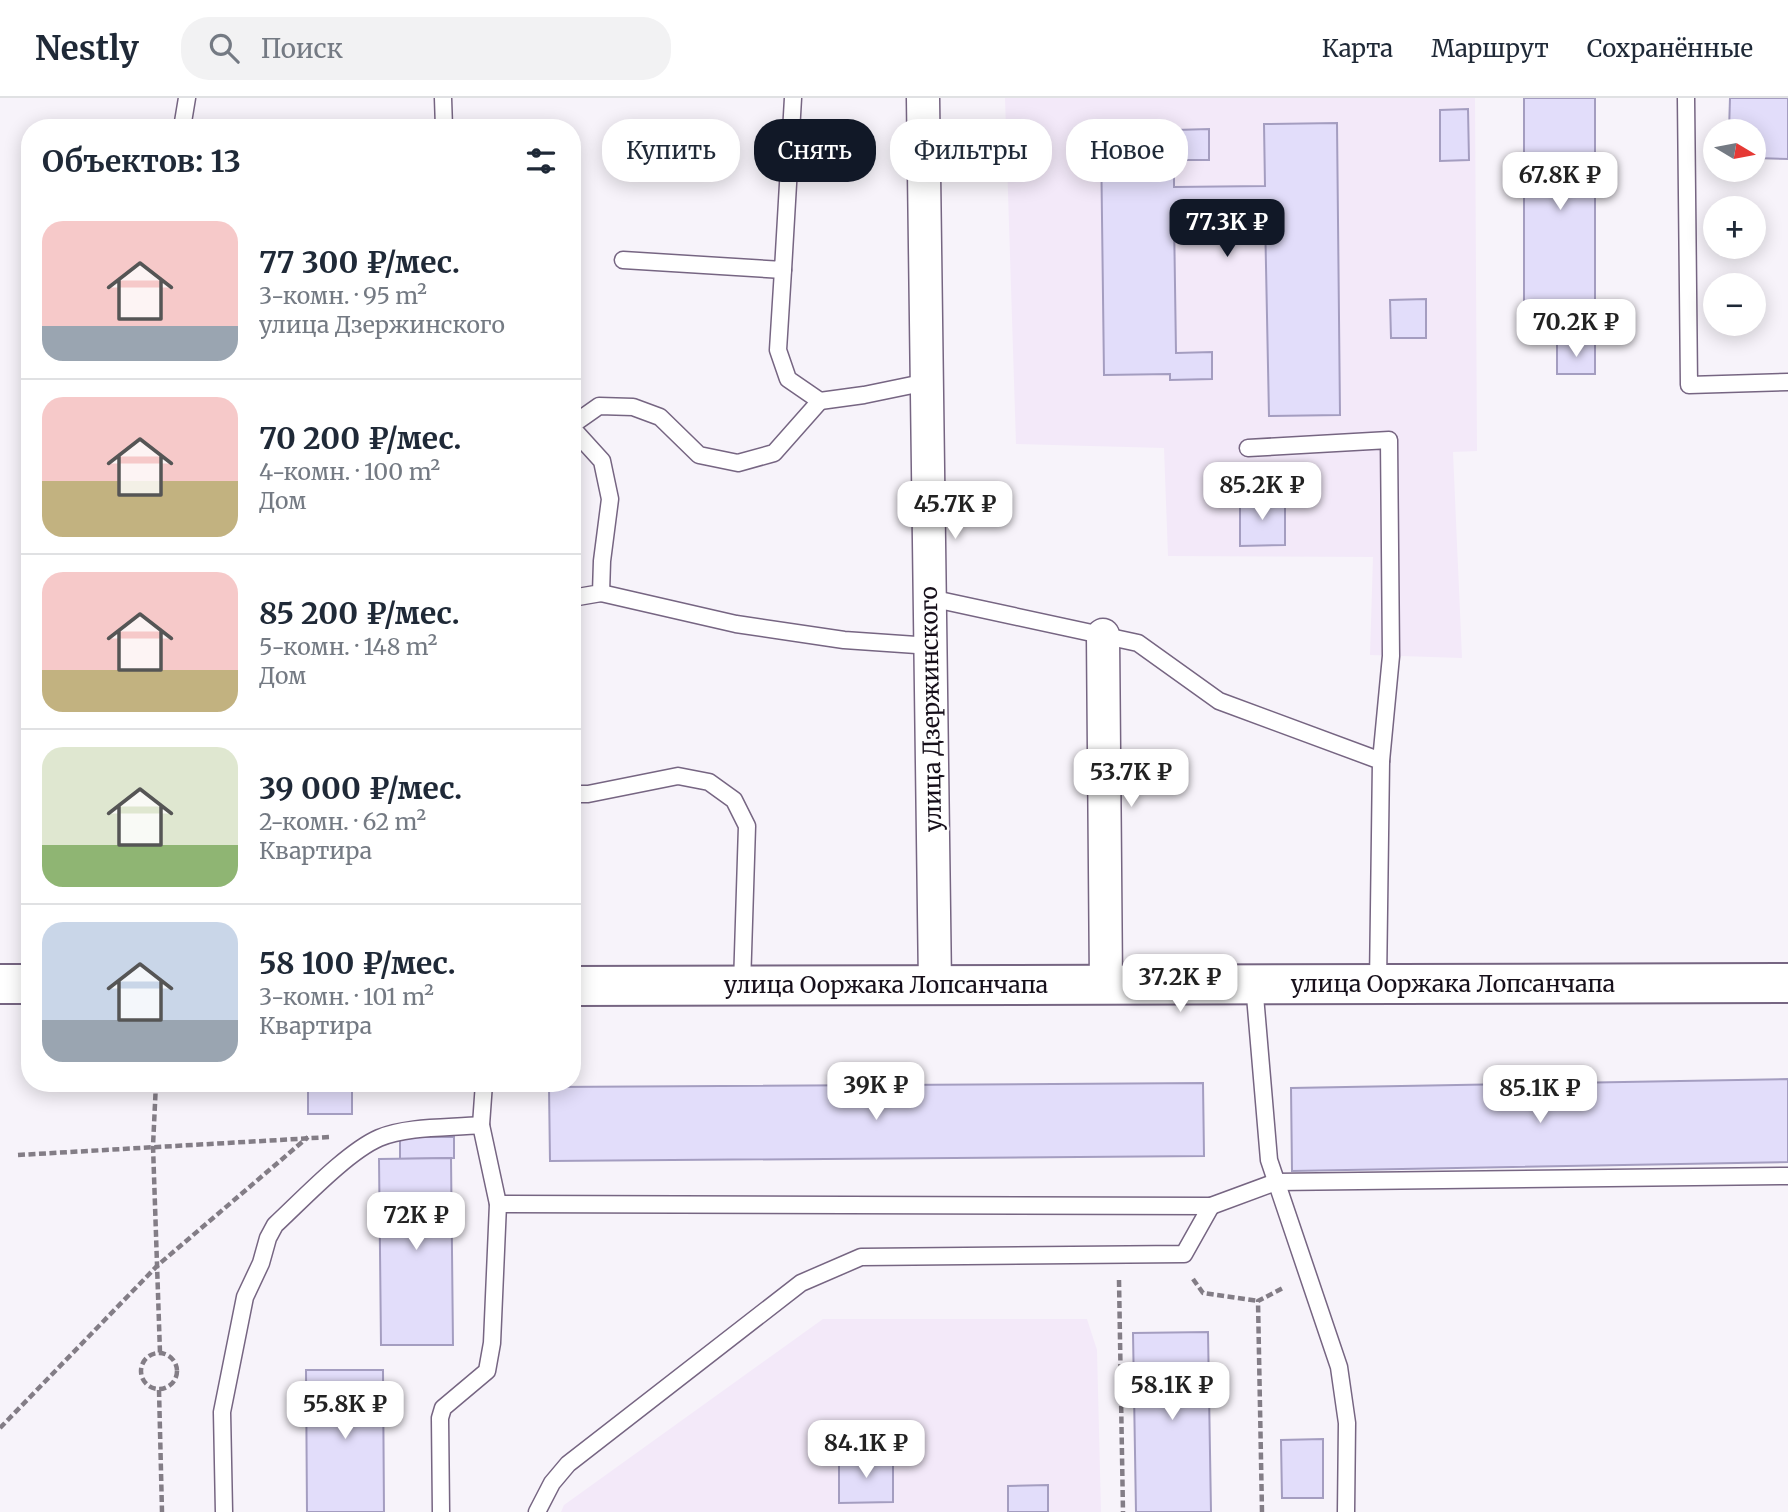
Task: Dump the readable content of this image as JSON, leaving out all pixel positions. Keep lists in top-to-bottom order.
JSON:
{
  "streets": {
    "street": ["улица Дзержинского", "улица Ооржака Лопсанчапа"]
  },
  "crossings": [
    ["улица Дзержинского", "улица Ооржака Лопсанчапа"]
  ],
  "north": "right",
  "page": {
    "header": "Nestly",
    "search": "Поиск",
    "nav": ["Карта", "Маршрут", "Сохранённые"],
    "map_buttons": ["+", "−"],
    "chip": [
      "Купить",
      "Снять",
      "Фильтры",
      "Новое"
    ],
    "heading": "Объектов: 13",
    "price": [
      "67.8K ₽",
      "77.3K ₽",
      "70.2K ₽",
      "85.2K ₽",
      "45.7K ₽",
      "53.7K ₽",
      "37.2K ₽",
      "39K ₽",
      "85.1K ₽",
      "72K ₽",
      "58.1K ₽",
      "55.8K ₽",
      "84.1K ₽"
    ],
    "list": [
      {
        "name": "77 300 ₽/мес.",
        "note": "3-комн. · 95 m² · улица Дзержинского"
      },
      {
        "name": "70 200 ₽/мес.",
        "note": "4-комн. · 100 m² · Дом"
      },
      {
        "name": "85 200 ₽/мес.",
        "note": "5-комн. · 148 m² · Дом"
      },
      {
        "name": "39 000 ₽/мес.",
        "note": "2-комн. · 62 m² · Квартира"
      },
      {
        "name": "58 100 ₽/мес.",
        "note": "3-комн. · 101 m² · Квартира"
      }
    ]
  }
}
